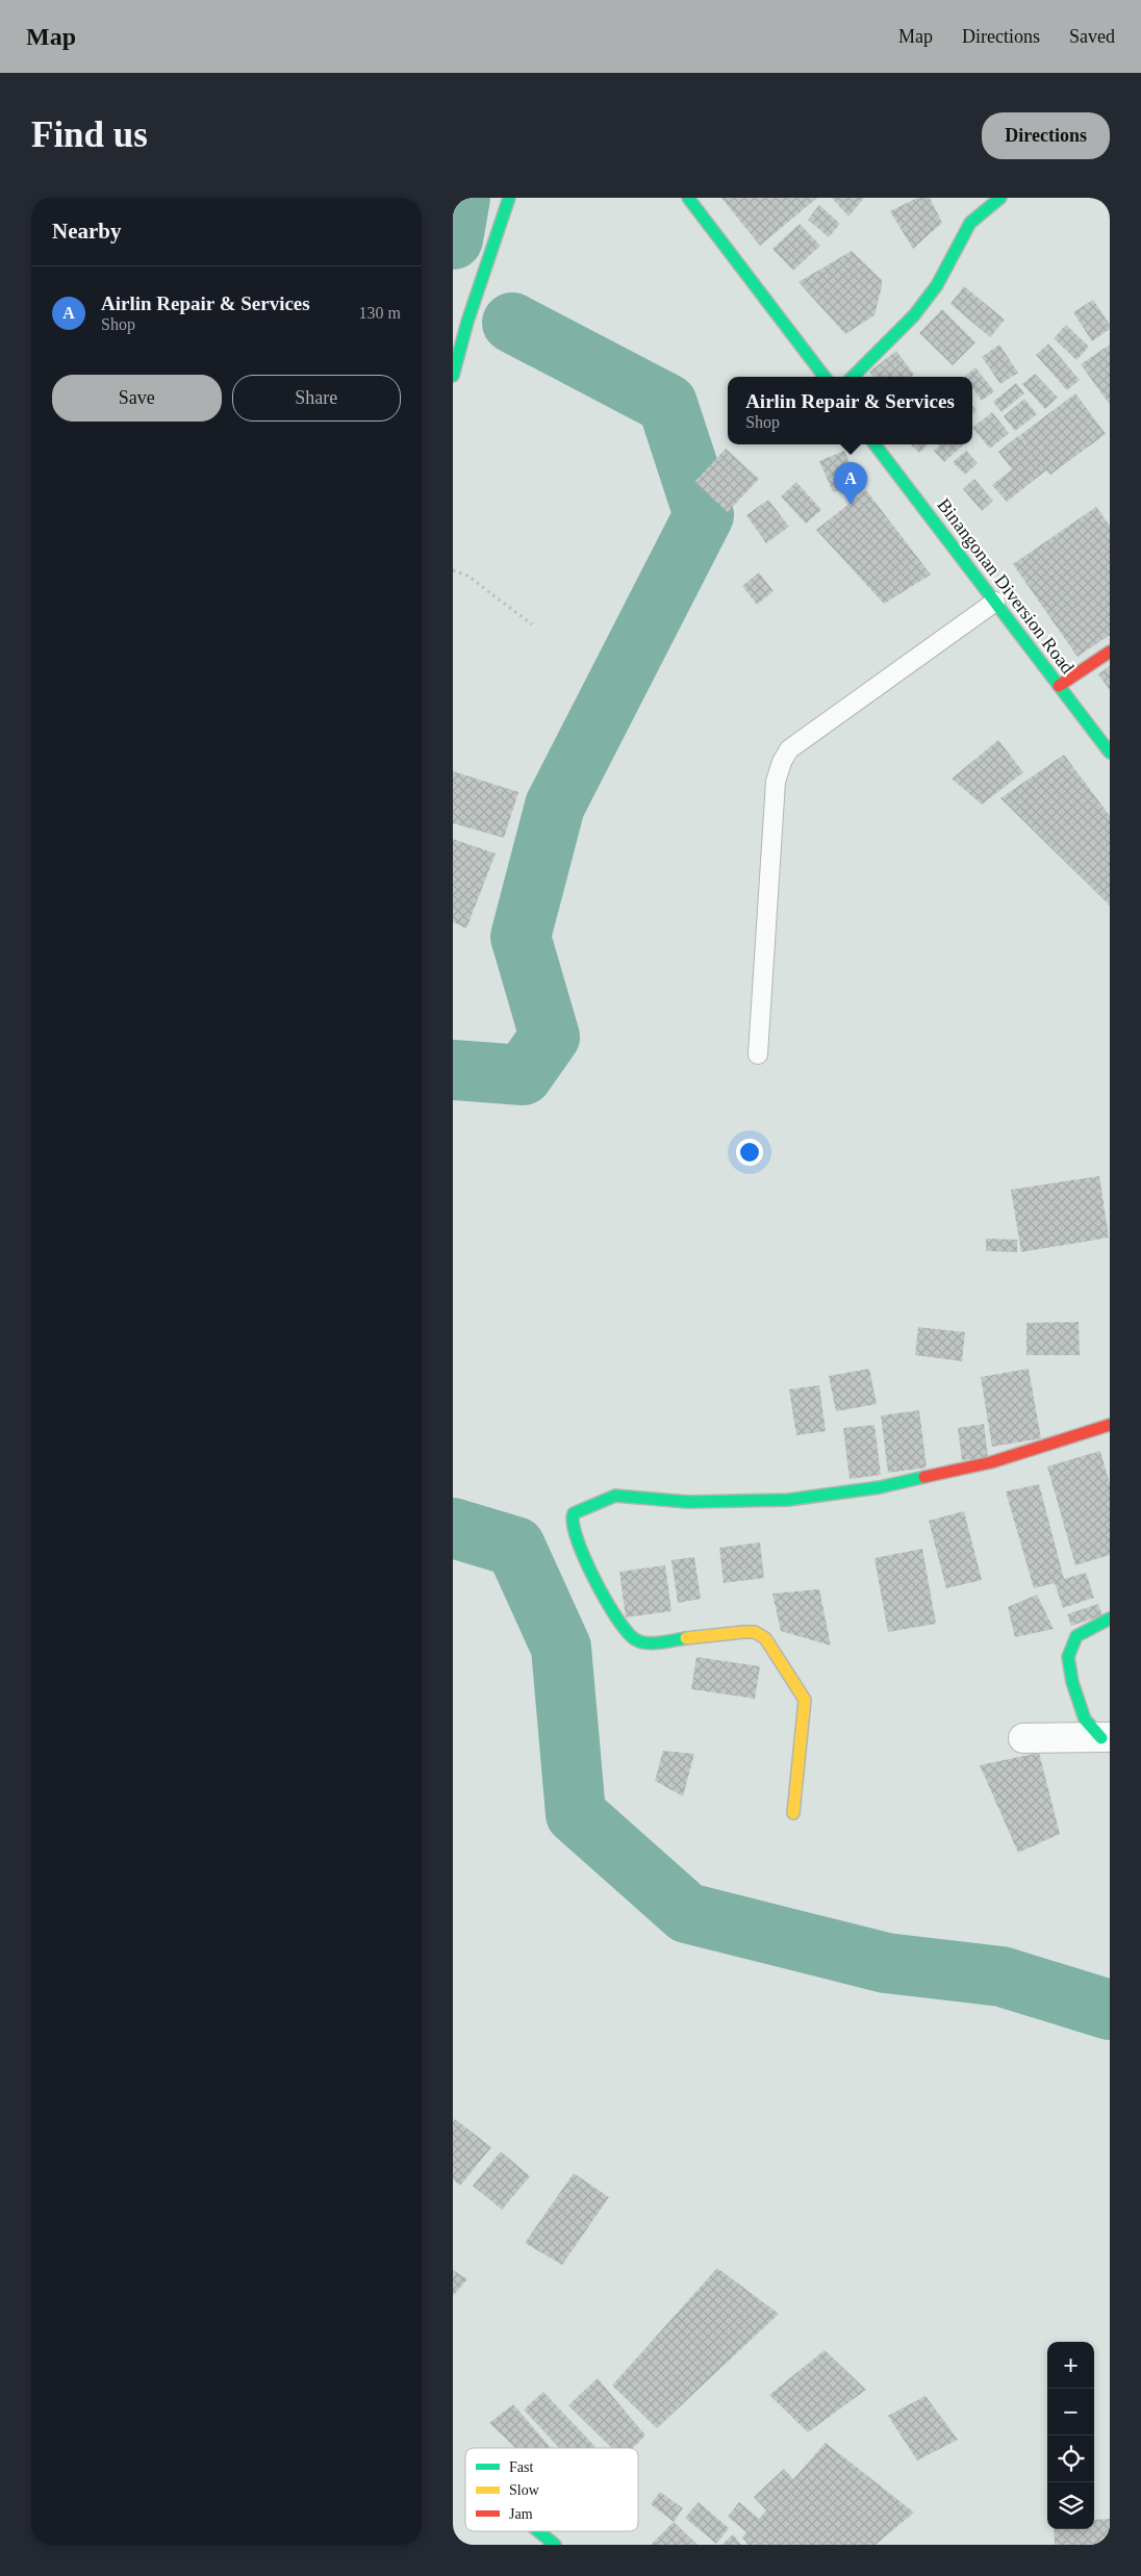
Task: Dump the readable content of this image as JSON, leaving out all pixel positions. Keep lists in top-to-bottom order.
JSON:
{
  "streets": {
    "street": ["Binangonan Diversion Road"]
  },
  "legend": ["Fast", "Slow", "Jam"],
  "page": {
    "header": "Map",
    "nav": ["Map", "Directions", "Saved"],
    "buttons": [
      "Directions",
      ["Save", "Share"]
    ],
    "title": "Find us",
    "heading": "Nearby",
    "list": [
      {
        "mark": "A",
        "name": "Airlin Repair & Services",
        "note": "Shop",
        "value": "130 m"
      }
    ],
    "popup": ["Airlin Repair & Services", "Shop"],
    "pins": "A",
    "map_buttons": ["+", "−"]
  }
}
